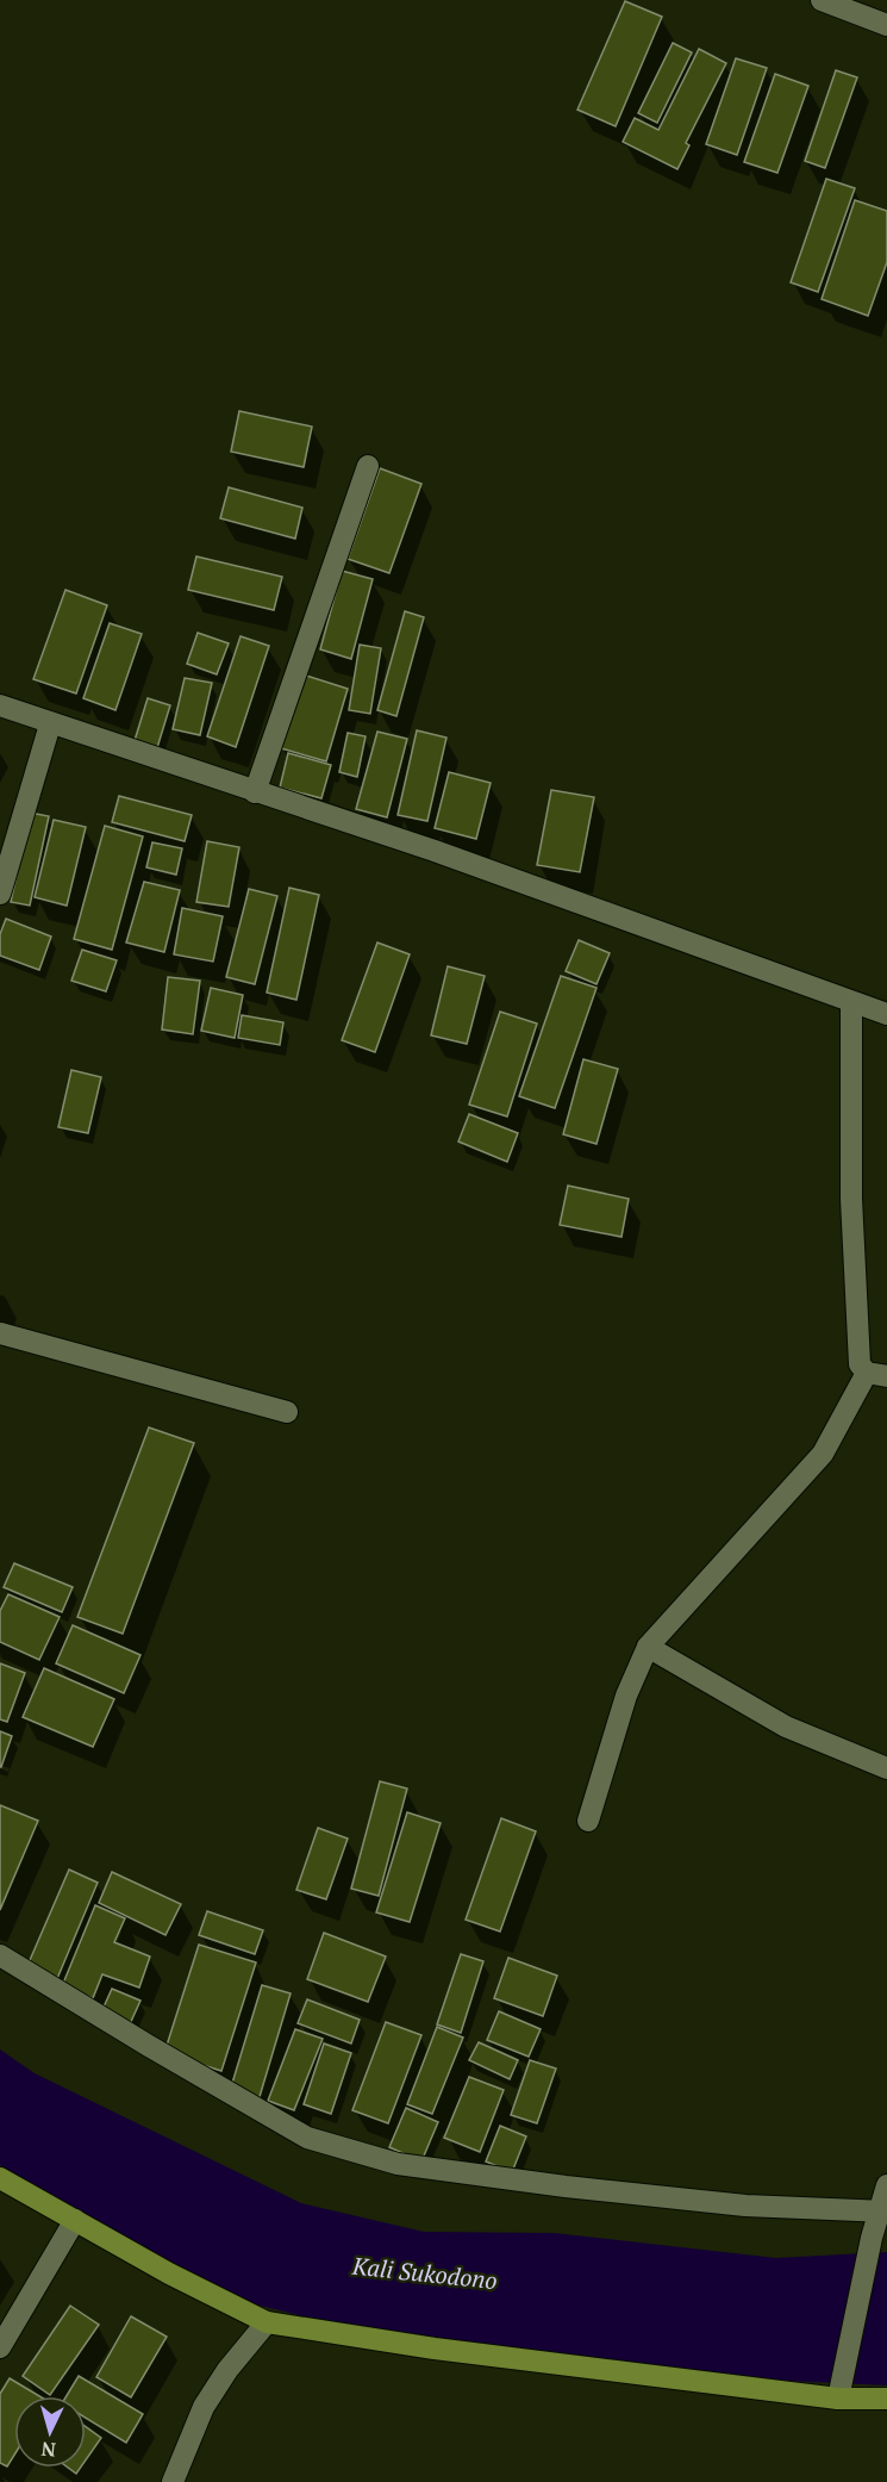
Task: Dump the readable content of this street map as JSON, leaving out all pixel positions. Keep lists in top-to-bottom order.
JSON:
{
  "water": ["Kali Sukodono"],
  "north": "bottom"
}
